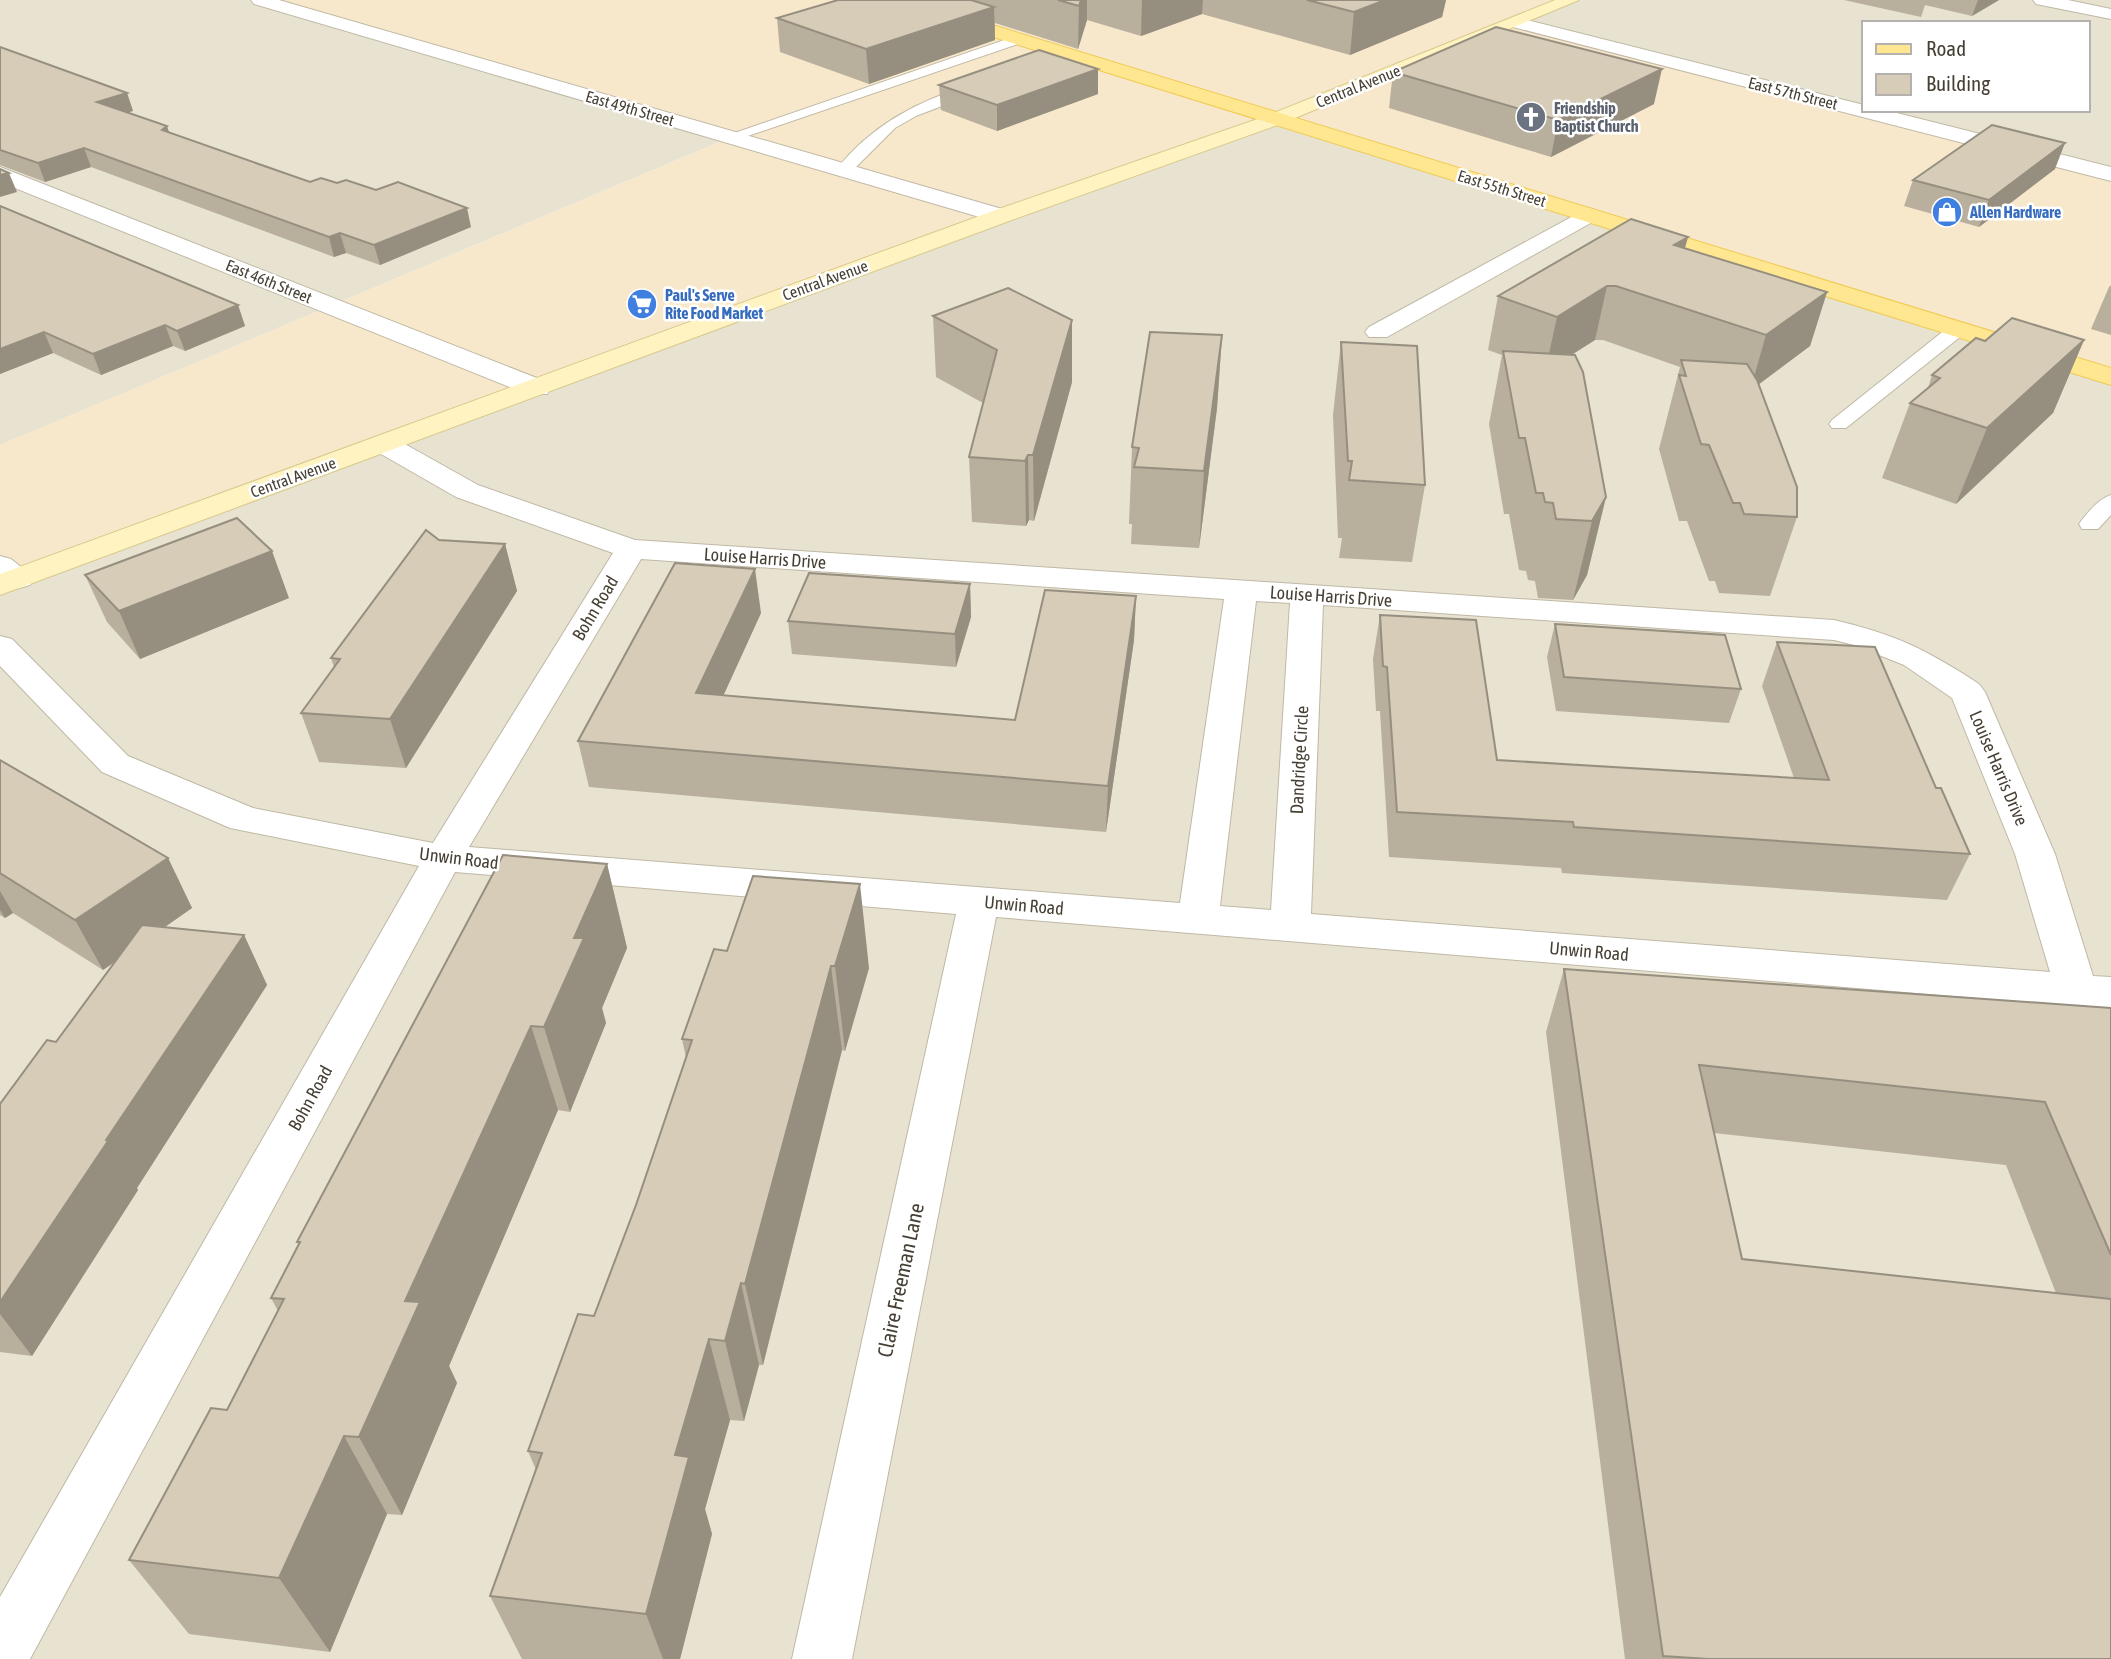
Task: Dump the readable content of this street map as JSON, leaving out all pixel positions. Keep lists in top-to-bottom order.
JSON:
{
  "streets": {
    "main road": ["East 55th Street"],
    "street": [
      "Central Avenue",
      "East 57th Street",
      "East 49th Street",
      "East 46th Street",
      "Louise Harris Drive",
      "Bohn Road",
      "Dandridge Circle",
      "Unwin Road",
      "Claire Freeman Lane"
    ]
  },
  "crossings": [
    ["Central Avenue", "East 57th Street"],
    ["Central Avenue", "East 49th Street"],
    ["Central Avenue", "East 55th Street"],
    ["Central Avenue", "East 46th Street"],
    ["Central Avenue", "Louise Harris Drive"],
    ["Louise Harris Drive", "Bohn Road"],
    ["Louise Harris Drive", "Dandridge Circle"],
    ["Louise Harris Drive", "Unwin Road"],
    ["Bohn Road", "Unwin Road"],
    ["Dandridge Circle", "Unwin Road"],
    ["Unwin Road", "Claire Freeman Lane"]
  ],
  "places": {
    "church": ["Friendship Baptist Church"],
    "shop": ["Allen Hardware"],
    "supermarket": ["Paul's Serve Rite Food Market"]
  },
  "legend": ["Road", "Building"]
}
